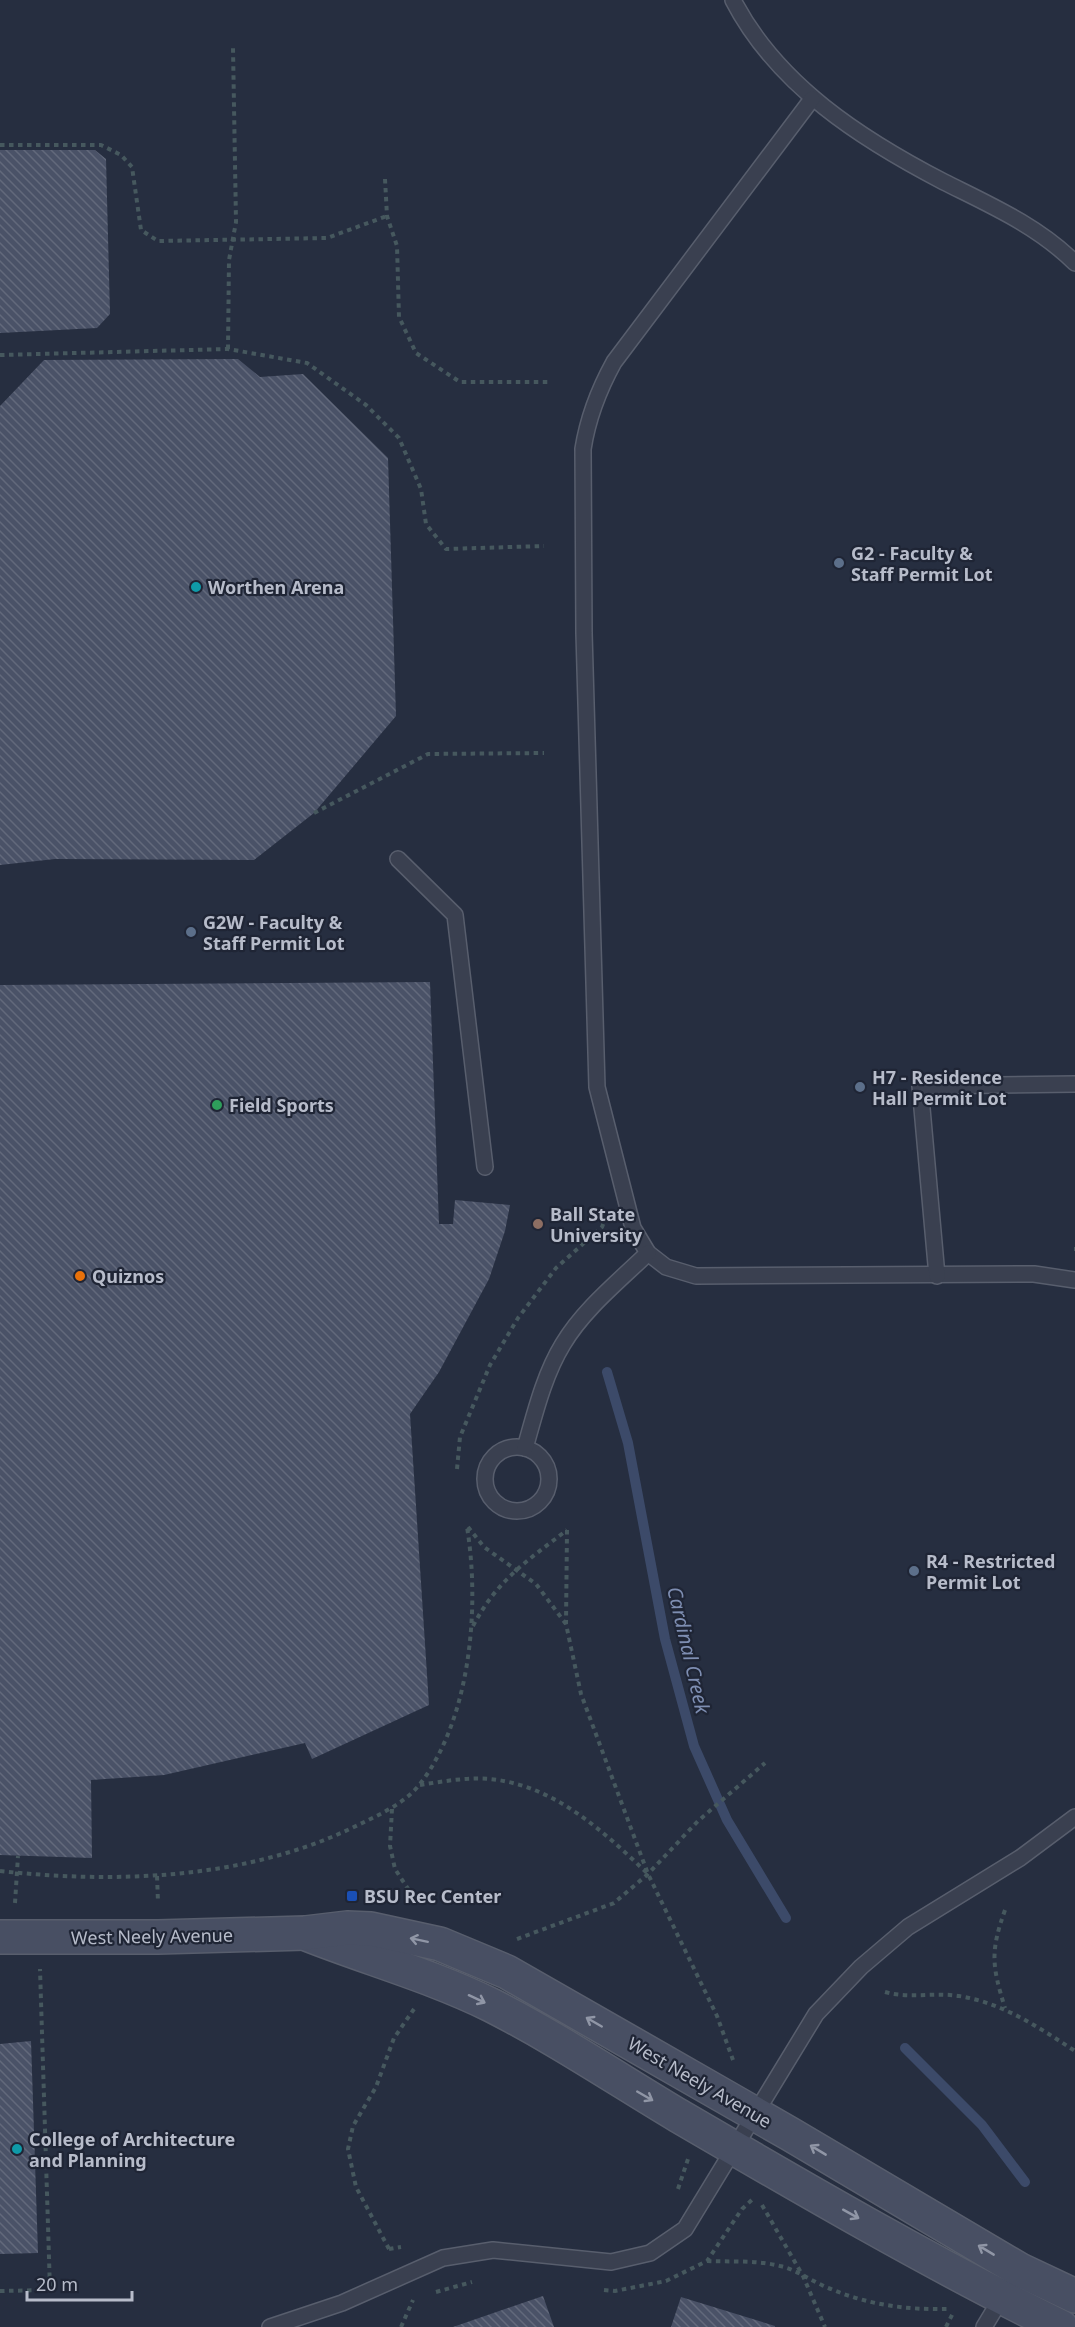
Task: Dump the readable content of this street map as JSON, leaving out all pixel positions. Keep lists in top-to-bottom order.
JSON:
{
  "streets": {
    "street": ["West Neely Avenue"]
  },
  "water": ["Cardinal Creek"],
  "places": {
    "other": [
      "G2 - Faculty & Staff Permit Lot",
      "Worthen Arena",
      "G2W - Faculty & Staff Permit Lot",
      "H7 - Residence Hall Permit Lot",
      "Field Sports",
      "Ball State University",
      "Quiznos",
      "R4 - Restricted Permit Lot",
      "College of Architecture and Planning"
    ],
    "transit": ["BSU Rec Center"]
  },
  "scale_bar": "20 m"
}
